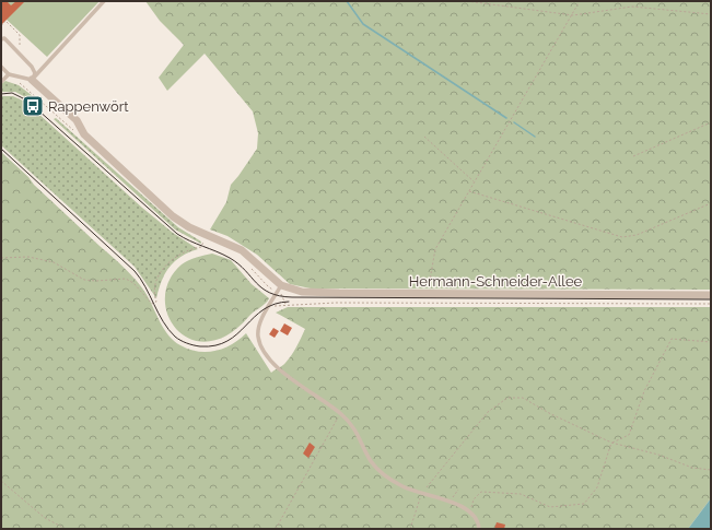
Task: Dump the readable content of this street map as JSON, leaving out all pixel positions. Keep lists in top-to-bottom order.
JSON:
{
  "streets": {
    "street": ["Hermann-Schneider-Allee"]
  },
  "places": {
    "bus stop": ["Rappenwört"]
  }
}
